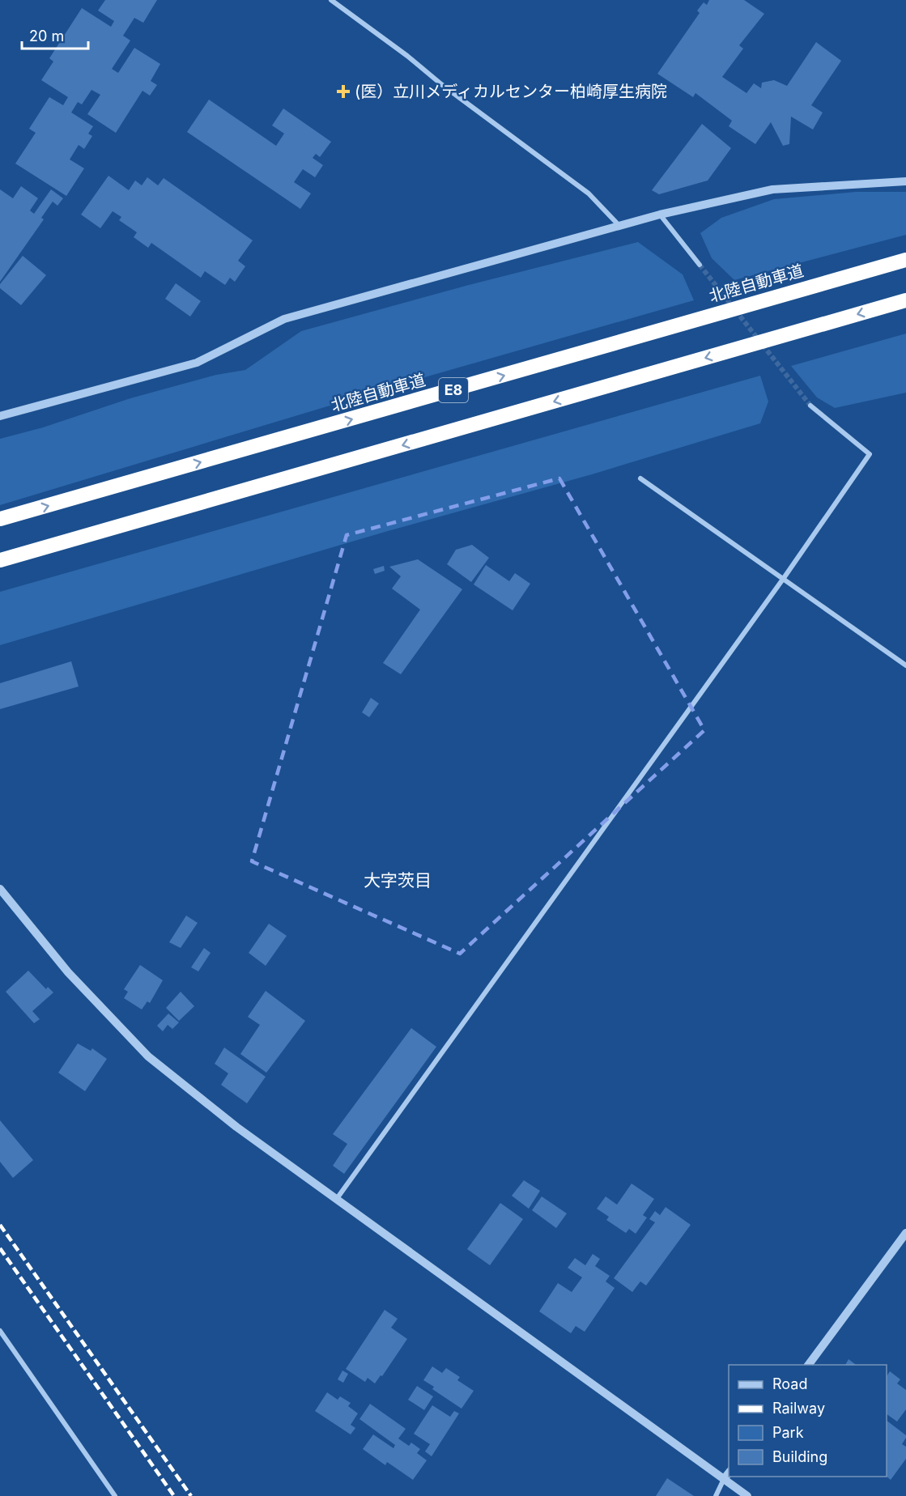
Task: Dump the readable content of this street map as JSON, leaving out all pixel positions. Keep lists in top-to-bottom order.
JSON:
{
  "streets": {
    "highway": ["北陸自動車道", "E8"]
  },
  "districts": ["大字茨目"],
  "places": {
    "health": ["(医）立川メディカルセンター柏崎厚生病院"]
  },
  "legend": [
    "Road",
    "Railway",
    "Park",
    "Building"
  ],
  "scale_bar": "20 m"
}
